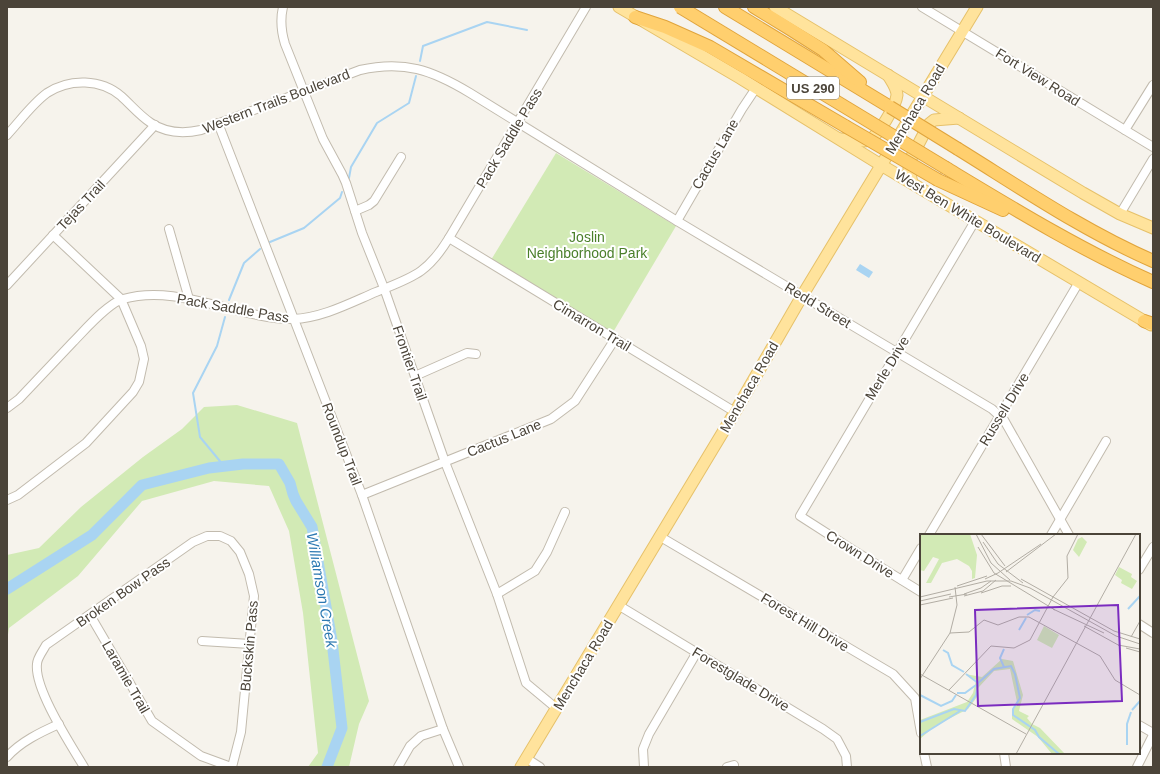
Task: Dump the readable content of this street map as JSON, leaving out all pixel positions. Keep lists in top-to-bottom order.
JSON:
{
  "streets": {
    "highway": ["US 290"],
    "main road": ["Menchaca Road", "West Ben White Boulevard"],
    "street": [
      "Fort View Road",
      "Western Trails Boulevard",
      "Pack Saddle Pass",
      "Cactus Lane",
      "Tejas Trail",
      "Redd Street",
      "Cimarron Trail",
      "Frontier Trail",
      "Merle Drive",
      "Russell Drive",
      "Roundup Trail",
      "Crown Drive",
      "Broken Bow Pass",
      "Forest Hill Drive",
      "Buckskin Pass",
      "Laramie Trail",
      "Forestglade Drive"
    ]
  },
  "crossings": [
    ["Fort View Road", "Menchaca Road"],
    ["Western Trails Boulevard", "Pack Saddle Pass"],
    ["Western Trails Boulevard", "Tejas Trail"],
    ["Western Trails Boulevard", "Redd Street"],
    ["Western Trails Boulevard", "Frontier Trail"],
    ["Western Trails Boulevard", "Roundup Trail"],
    ["Menchaca Road", "West Ben White Boulevard"],
    ["Menchaca Road", "Redd Street"],
    ["Menchaca Road", "Cimarron Trail"],
    ["Menchaca Road", "Frontier Trail"],
    ["Menchaca Road", "Forest Hill Drive"],
    ["Menchaca Road", "Forestglade Drive"],
    ["Pack Saddle Pass", "Redd Street"],
    ["Pack Saddle Pass", "Cimarron Trail"],
    ["Pack Saddle Pass", "Frontier Trail"],
    ["Pack Saddle Pass", "Roundup Trail"],
    ["Cactus Lane", "West Ben White Boulevard"],
    ["Cactus Lane", "Redd Street"],
    ["Cactus Lane", "Cimarron Trail"],
    ["Cactus Lane", "Frontier Trail"],
    ["Cactus Lane", "Roundup Trail"],
    ["West Ben White Boulevard", "Merle Drive"],
    ["West Ben White Boulevard", "Russell Drive"],
    ["Redd Street", "Merle Drive"],
    ["Redd Street", "Russell Drive"],
    ["Merle Drive", "Crown Drive"],
    ["Broken Bow Pass", "Buckskin Pass"],
    ["Broken Bow Pass", "Laramie Trail"],
    ["Buckskin Pass", "Laramie Trail"]
  ],
  "water": ["Williamson Creek"],
  "parks": ["Joslin Neighborhood Park"]
}
